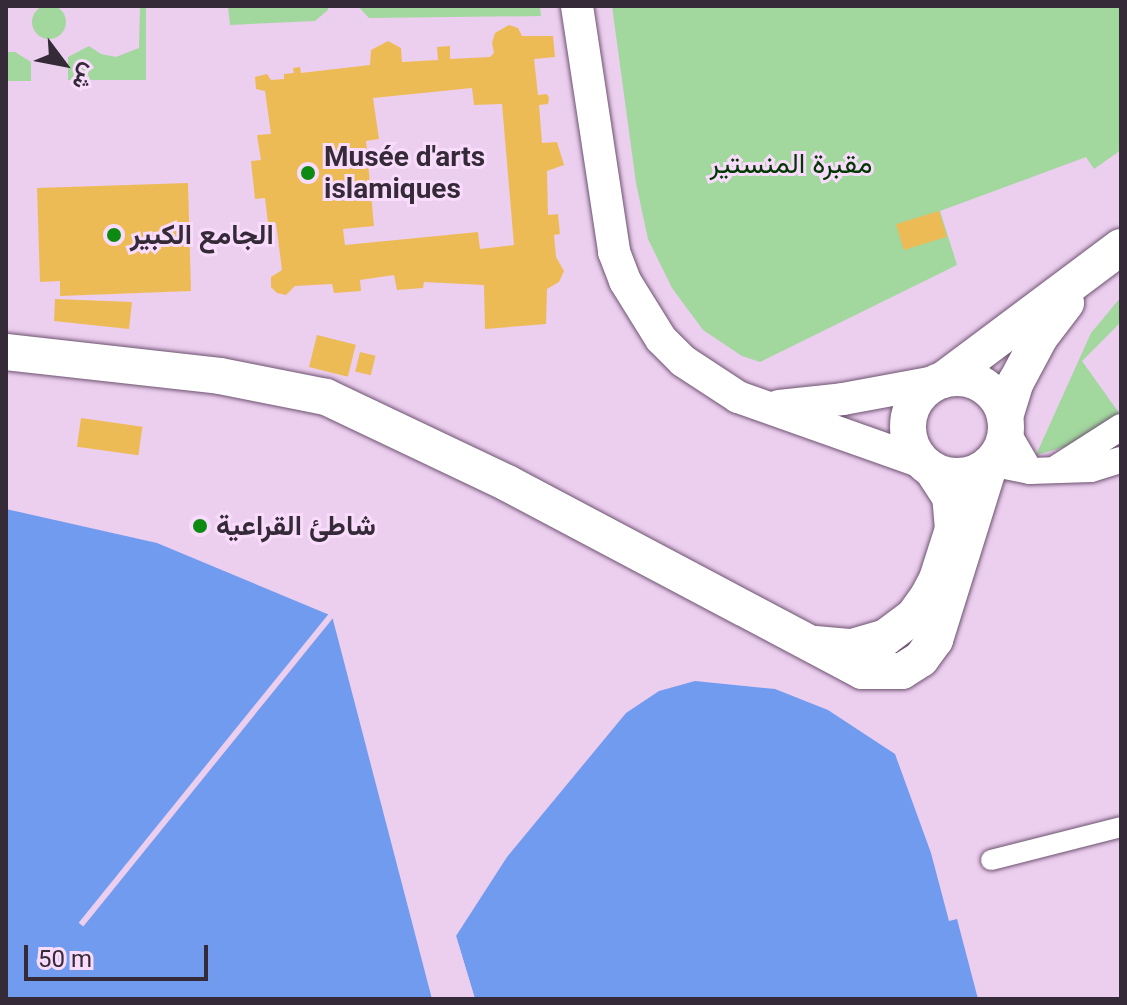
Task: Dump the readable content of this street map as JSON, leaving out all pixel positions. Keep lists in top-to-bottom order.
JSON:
{
  "parks": ["مقبرة المنستير"],
  "places": ["Musée d'arts islamiques", "الجامع الكبير", "شاطئ القراعية"],
  "scale_bar": "50 m",
  "north": "bottom right"
}
